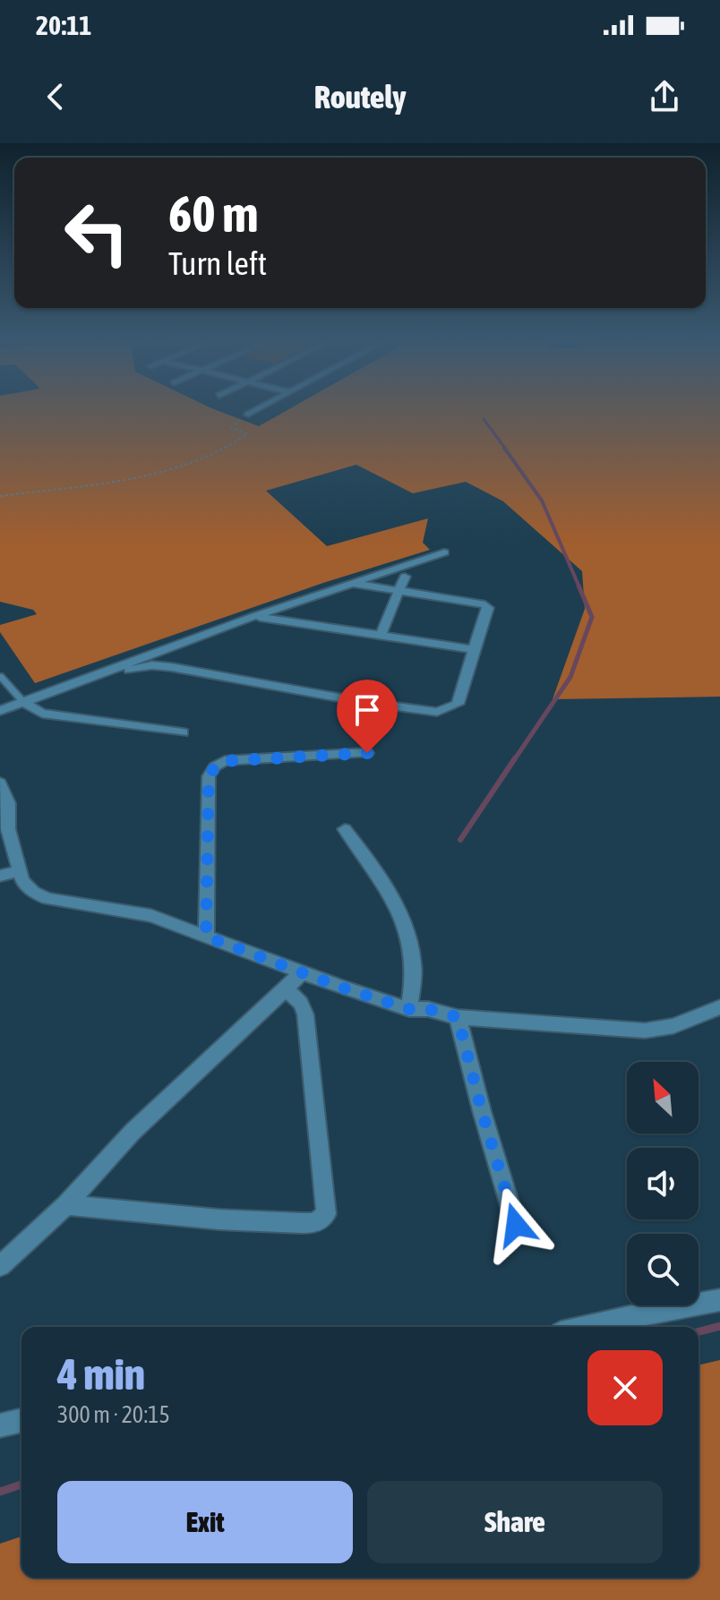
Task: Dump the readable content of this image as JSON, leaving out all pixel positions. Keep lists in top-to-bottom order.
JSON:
{
  "north": "top left",
  "page": {
    "status": "20:11",
    "header": "Routely",
    "turn": ["60 m", "Turn left"],
    "heading": ["4 min", "300 m · 20:15"],
    "buttons": ["Exit", "Share"]
  }
}
